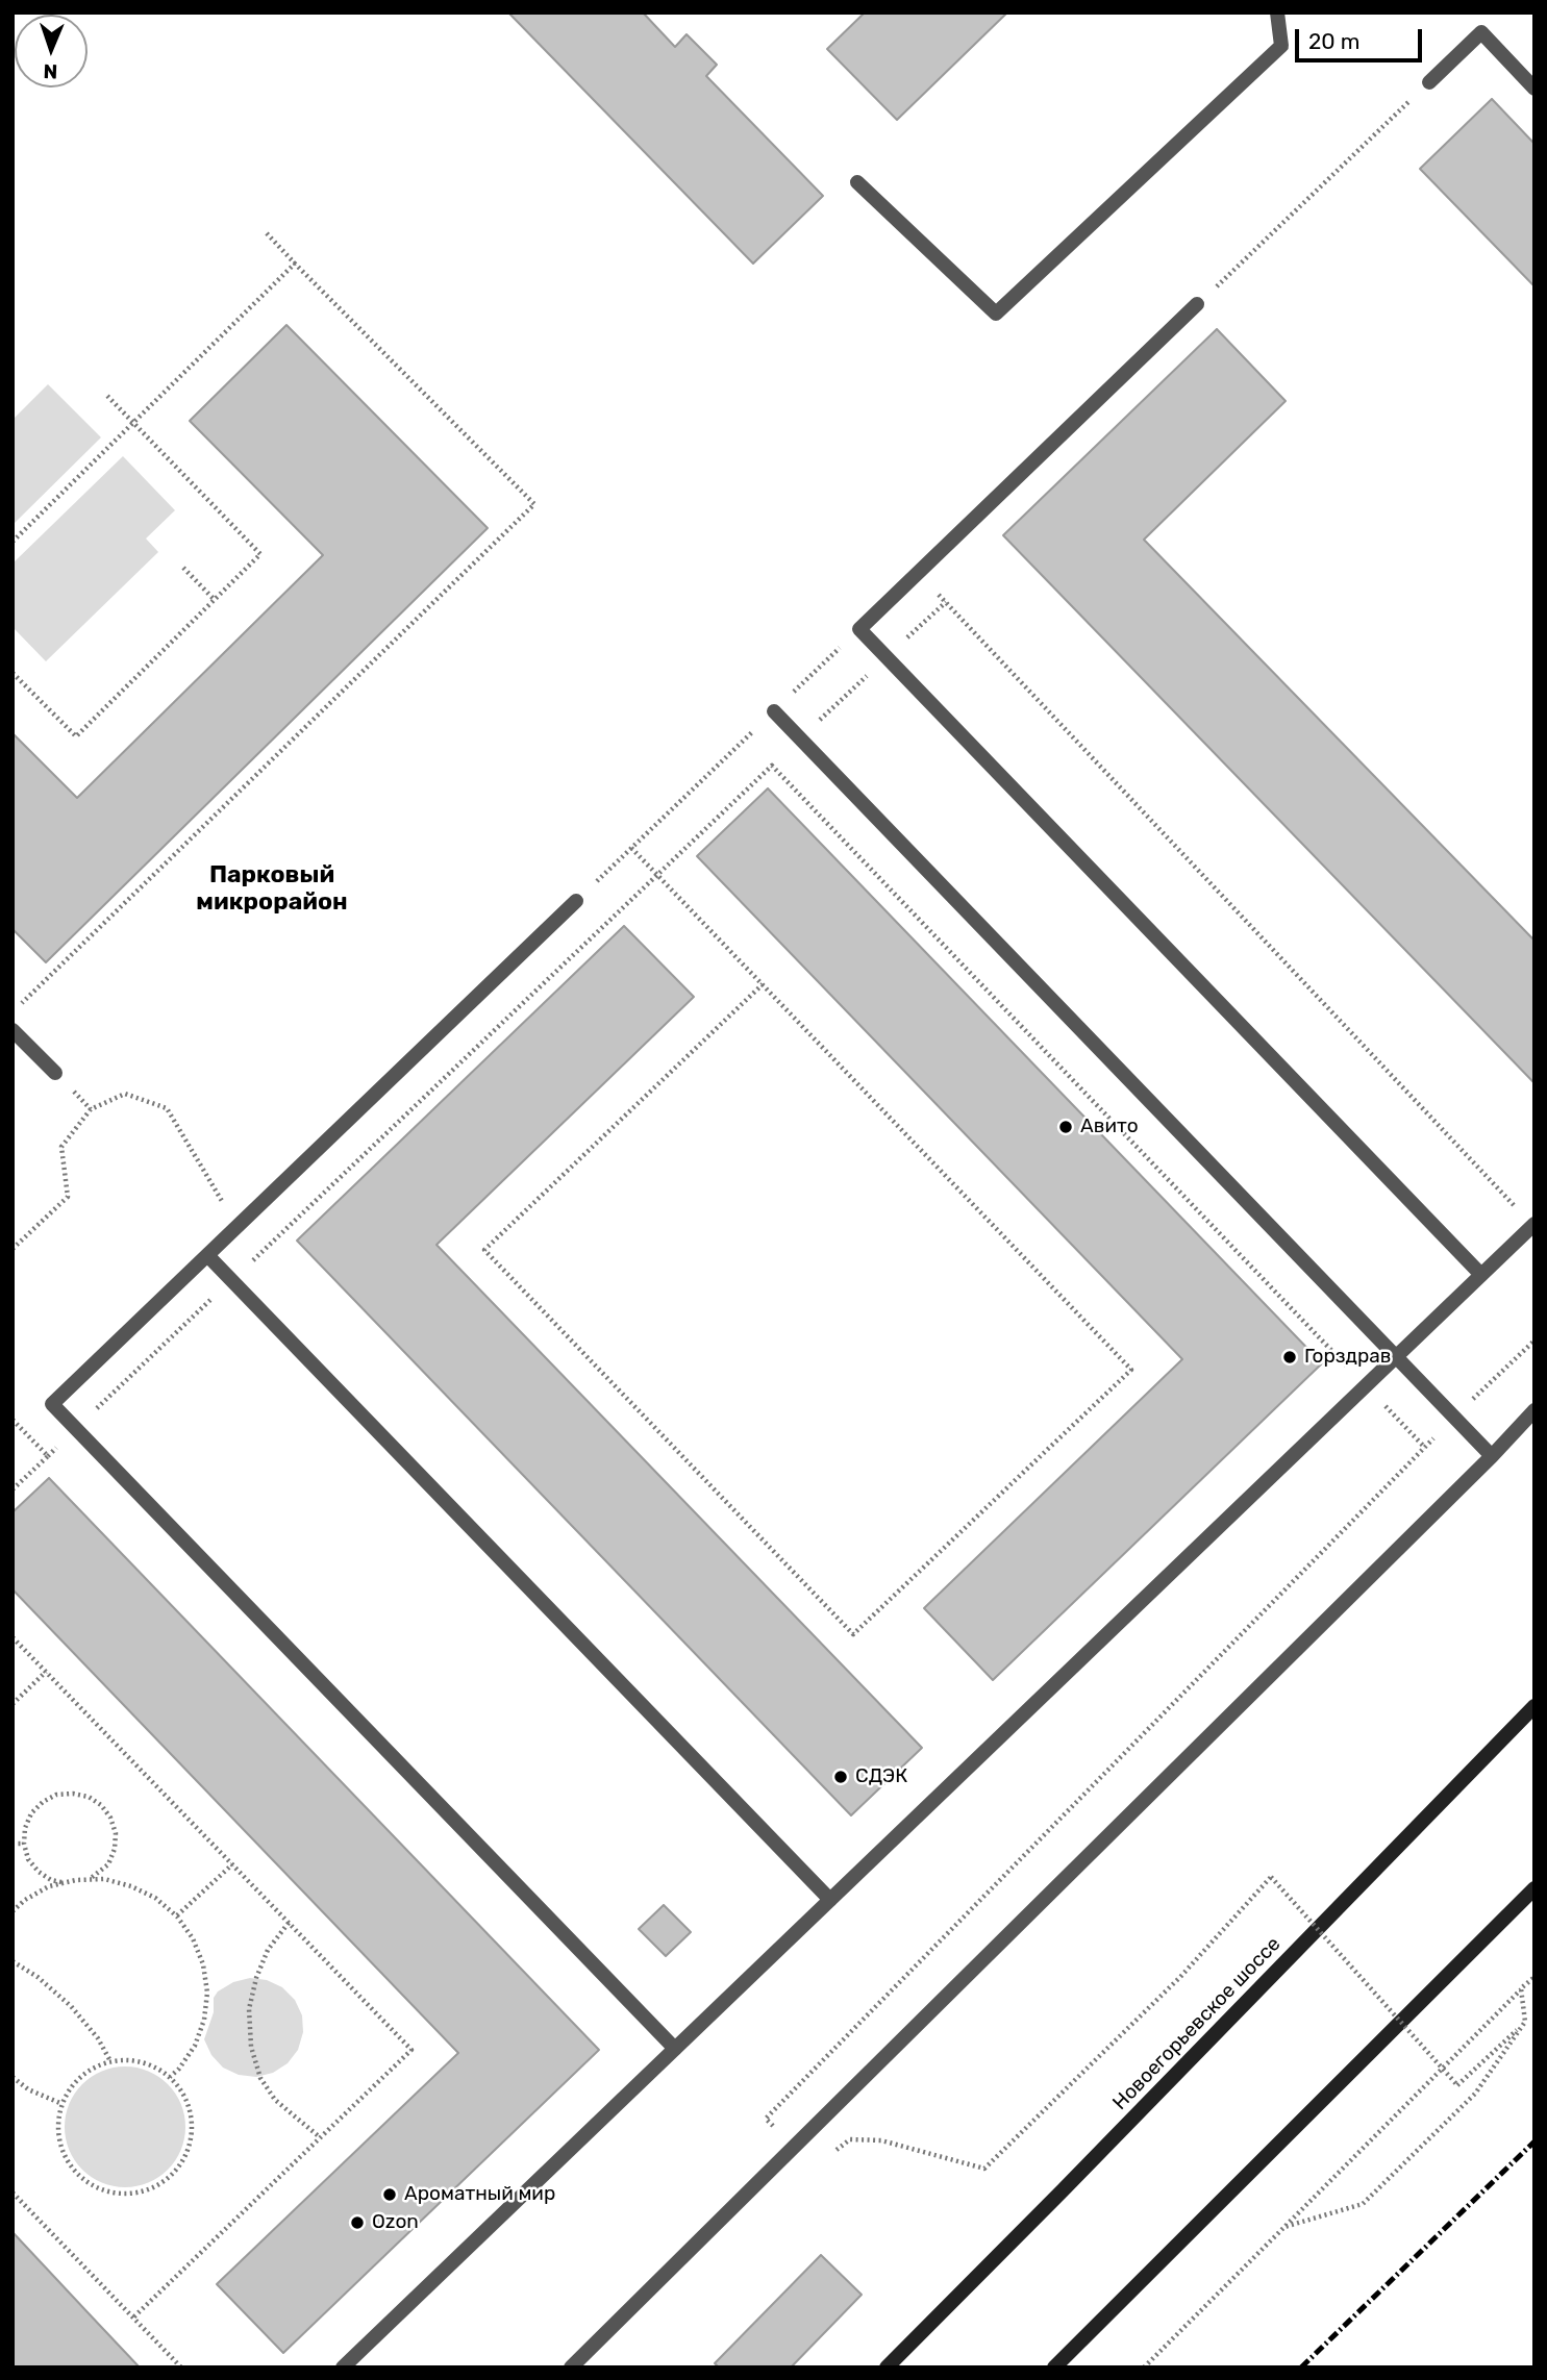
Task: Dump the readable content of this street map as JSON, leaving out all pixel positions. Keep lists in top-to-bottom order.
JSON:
{
  "streets": {
    "main road": ["Новоегорьевское шоссе"]
  },
  "districts": ["Парковый микрорайон"],
  "places": [
    "Авито",
    "Горздрав",
    "СДЭК",
    "Ароматный мир",
    "Ozon"
  ],
  "scale_bar": "20 m",
  "north": "bottom"
}
